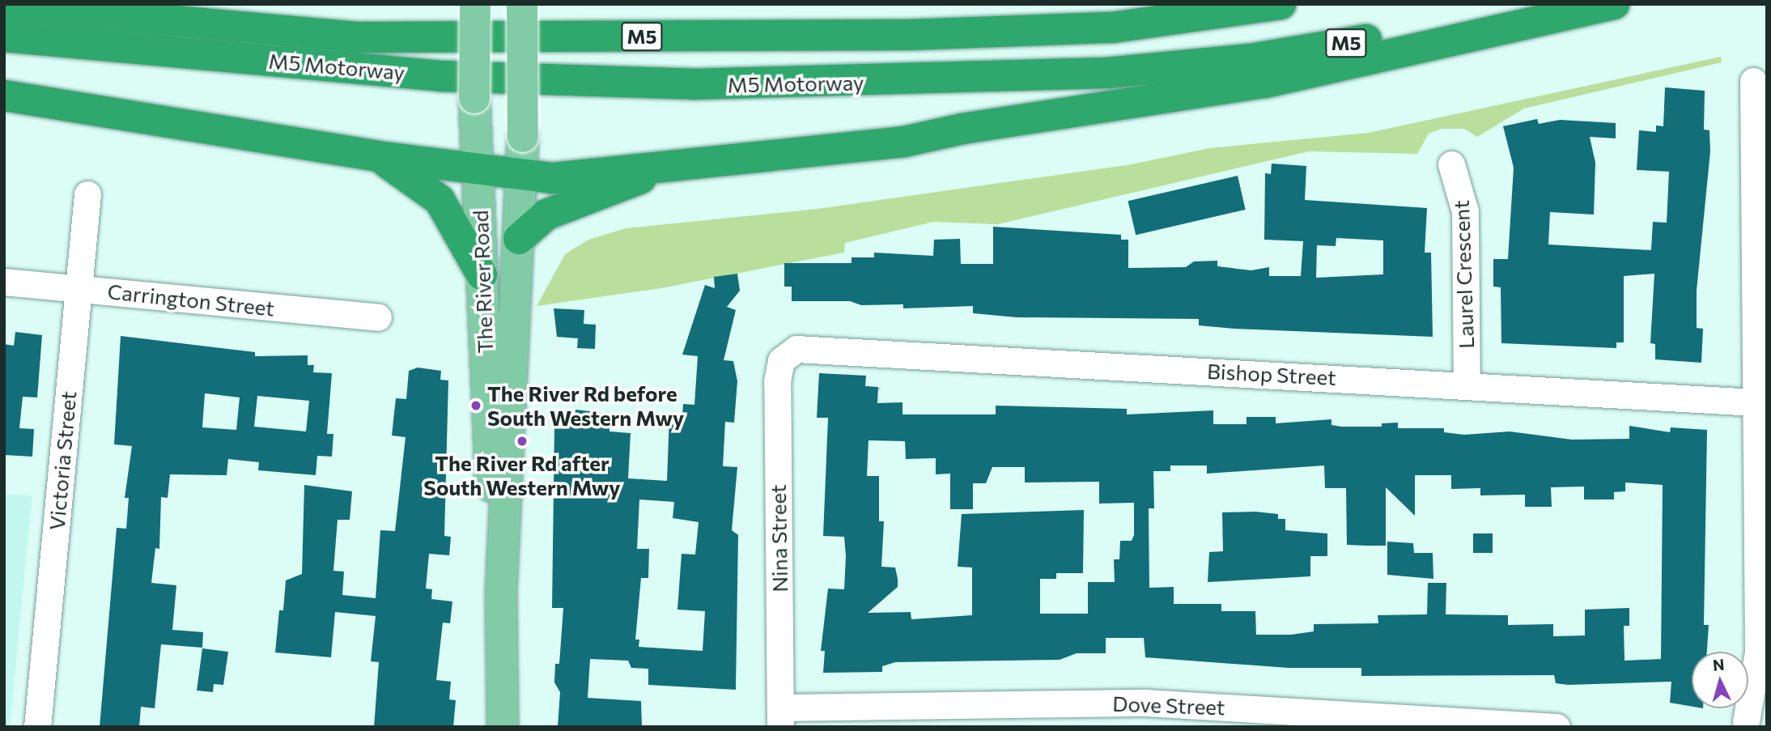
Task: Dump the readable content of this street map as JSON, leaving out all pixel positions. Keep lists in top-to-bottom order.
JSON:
{
  "streets": {
    "highway": ["M5", "M5 Motorway"],
    "main road": ["The River Road"],
    "street": [
      "Laurel Crescent",
      "Carrington Street",
      "Bishop Street",
      "Victoria Street",
      "Nina Street",
      "Dove Street"
    ]
  },
  "crossings": [
    ["Laurel Crescent", "Bishop Street"],
    ["Carrington Street", "Victoria Street"],
    ["Bishop Street", "Nina Street"],
    ["Nina Street", "Dove Street"]
  ],
  "places": ["The River Rd before South Western Mwy", "The River Rd after South Western Mwy"],
  "north": "top"
}
